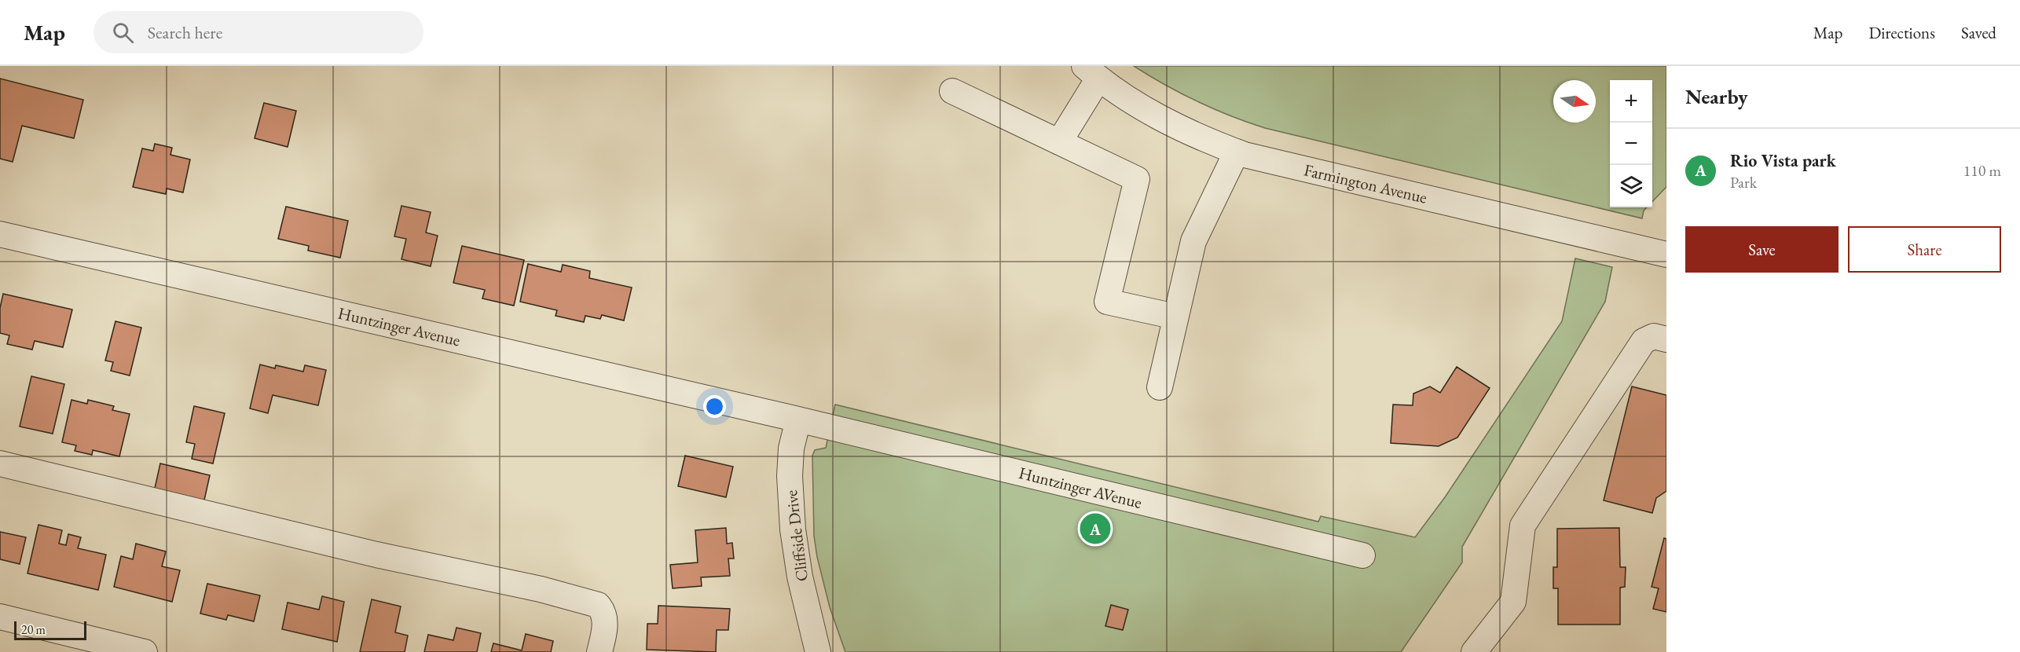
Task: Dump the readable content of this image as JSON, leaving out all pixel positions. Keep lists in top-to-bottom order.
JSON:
{
  "streets": {
    "street": [
      "Farmington Avenue",
      "Huntzinger Avenue",
      "Huntzinger AVenue",
      "Cliffside Drive"
    ]
  },
  "crossings": [
    ["Huntzinger Avenue", "Huntzinger AVenue"],
    ["Huntzinger Avenue", "Cliffside Drive"],
    ["Huntzinger AVenue", "Cliffside Drive"]
  ],
  "scale_bar": "20 m",
  "north": "right",
  "page": {
    "header": "Map",
    "search": "Search here",
    "nav": ["Map", "Directions", "Saved"],
    "heading": "Nearby",
    "map_buttons": ["+", "−"],
    "list": [
      {
        "mark": "A",
        "name": "Rio Vista park",
        "note": "Park",
        "value": "110 m"
      }
    ],
    "buttons": ["Save", "Share"],
    "pins": "A",
    "scale": "20 m"
  }
}
